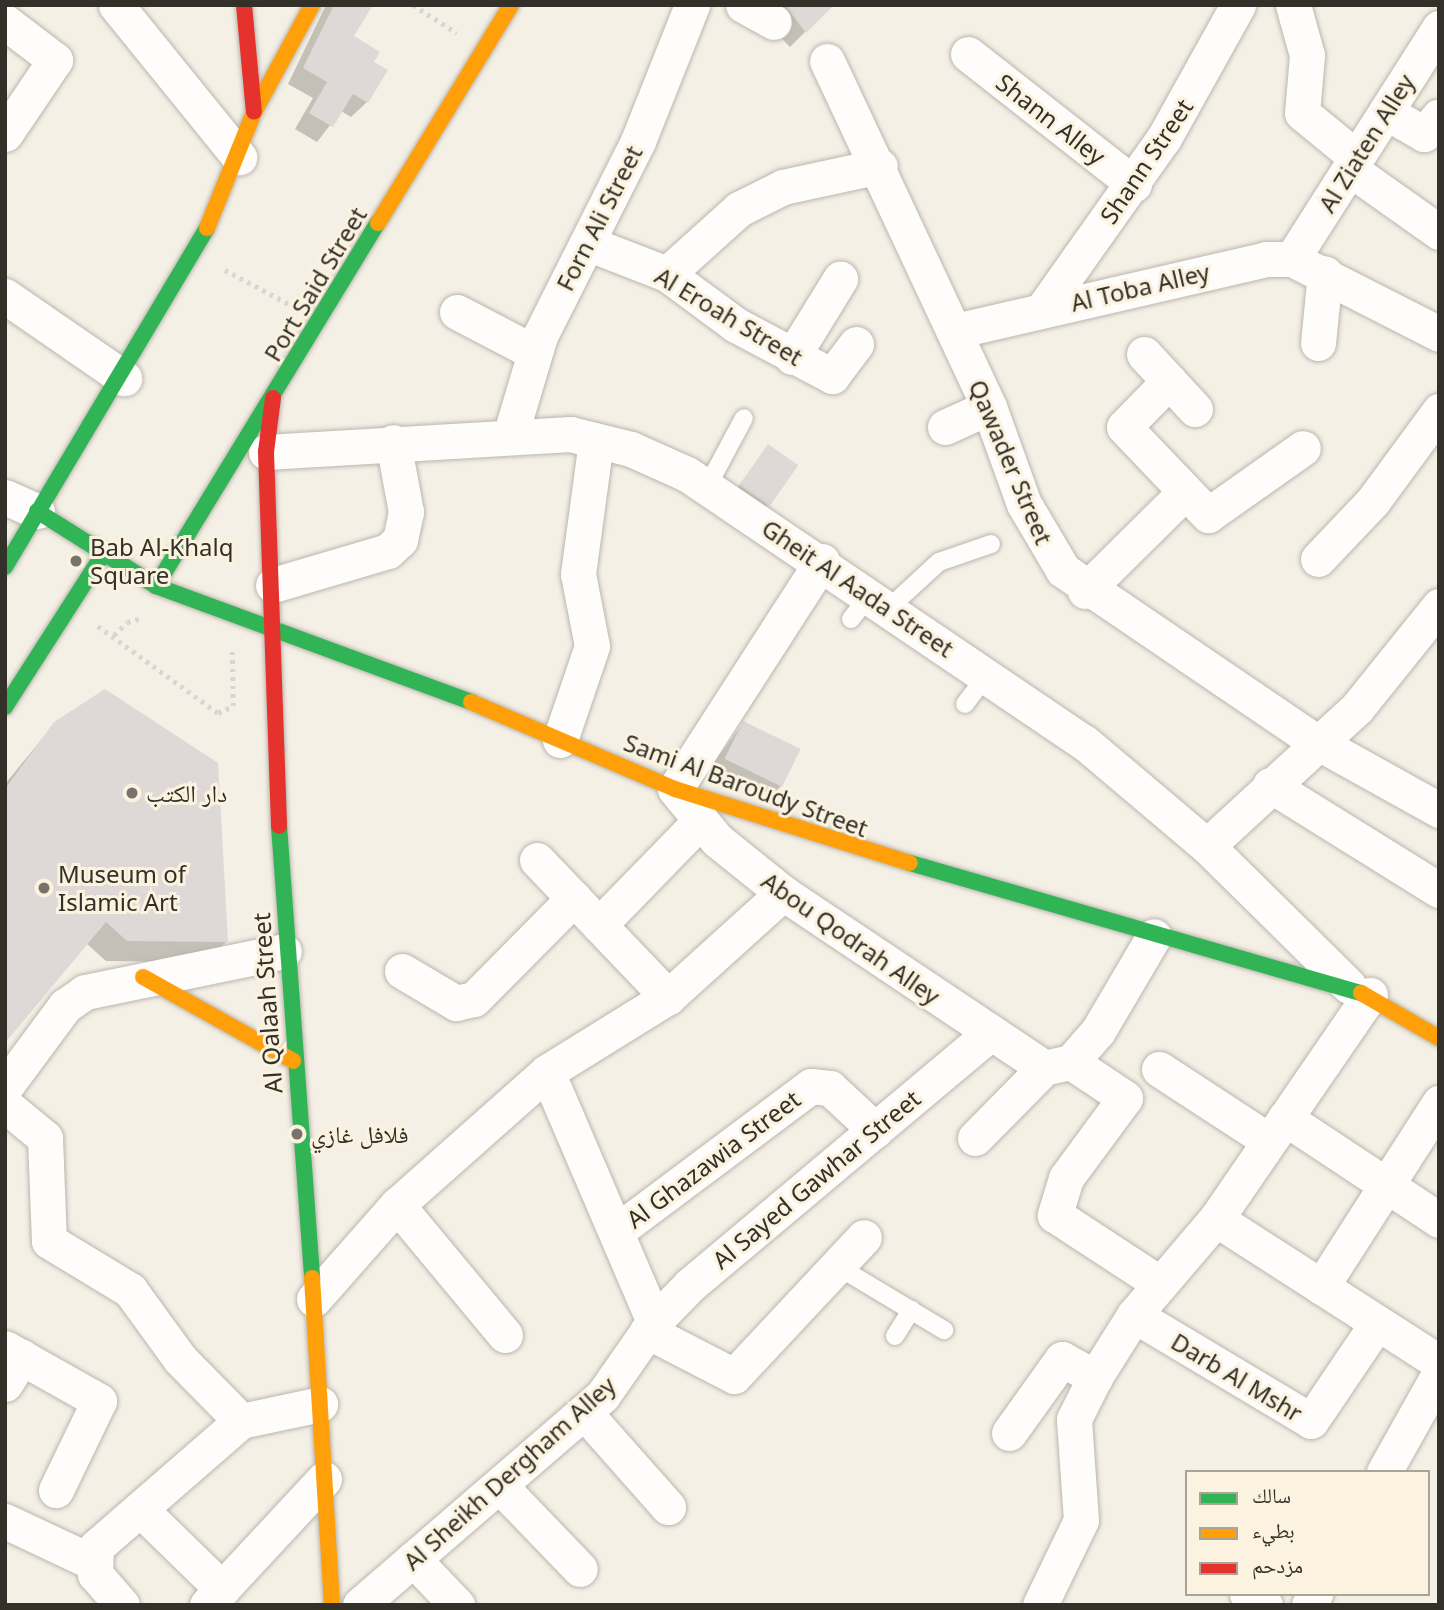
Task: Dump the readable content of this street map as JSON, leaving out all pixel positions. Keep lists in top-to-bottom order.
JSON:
{
  "streets": {
    "main road": ["Port Said Street", "Sami Al Baroudy Street", "Al Qalaah Street"],
    "street": [
      "Shann Alley",
      "Al Ziaten Alley",
      "Shann Street",
      "Forn Ali Street",
      "Al Toba Alley",
      "Al Eroah Street",
      "Qawader Street",
      "Gheit Al Aada Street",
      "Abou Qodrah Alley",
      "Al Ghazawia Street",
      "Al Sayed Gawhar Street",
      "Darb Al Mshr",
      "Al Sheikh Dergham Alley"
    ]
  },
  "crossings": [
    ["Shann Alley", "Shann Street"],
    ["Al Ziaten Alley", "Al Toba Alley"],
    ["Shann Street", "Al Toba Alley"],
    ["Forn Ali Street", "Al Eroah Street"],
    ["Forn Ali Street", "Gheit Al Aada Street"],
    ["Port Said Street", "Sami Al Baroudy Street"],
    ["Port Said Street", "Al Qalaah Street"],
    ["Al Toba Alley", "Qawader Street"],
    ["Gheit Al Aada Street", "Sami Al Baroudy Street"],
    ["Gheit Al Aada Street", "Al Qalaah Street"],
    ["Sami Al Baroudy Street", "Abou Qodrah Alley"],
    ["Sami Al Baroudy Street", "Al Qalaah Street"],
    ["Abou Qodrah Alley", "Al Sayed Gawhar Street"],
    ["Al Ghazawia Street", "Al Sayed Gawhar Street"],
    ["Al Sayed Gawhar Street", "Al Sheikh Dergham Alley"]
  ],
  "places": [
    "Bab Al-Khalq Square",
    "دار الكتب",
    "Museum of Islamic Art",
    "فلافل غازي"
  ],
  "legend": ["سالك", "بطيء", "مزدحم"]
}
